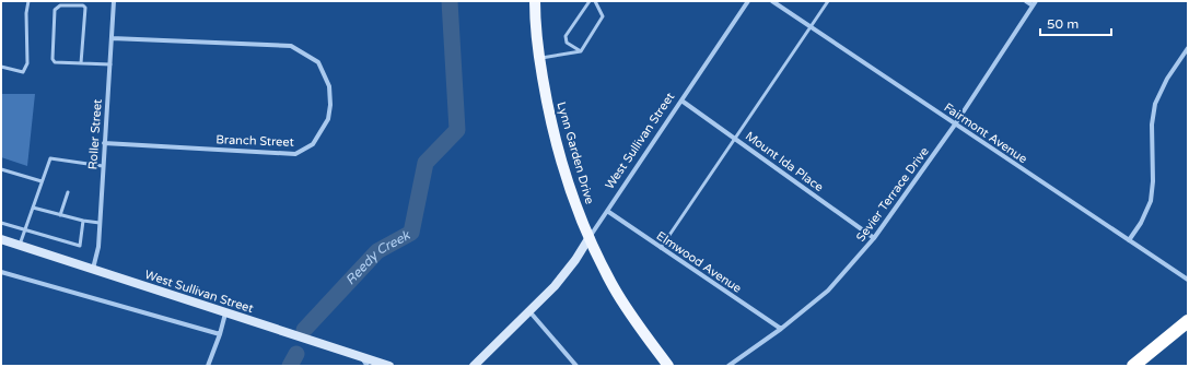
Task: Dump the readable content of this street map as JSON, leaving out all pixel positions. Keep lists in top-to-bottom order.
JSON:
{
  "streets": {
    "main road": ["Lynn Garden Drive"],
    "street": [
      "Fairmont Avenue",
      "Roller Street",
      "Branch Street",
      "West Sullivan Street",
      "Mount Ida Place",
      "Sevier Terrace Drive",
      "Elmwood Avenue"
    ]
  },
  "crossings": [
    ["Fairmont Avenue", "Sevier Terrace Drive"],
    ["Roller Street", "Branch Street"],
    ["Roller Street", "West Sullivan Street"],
    ["West Sullivan Street", "Lynn Garden Drive"],
    ["West Sullivan Street", "Mount Ida Place"],
    ["West Sullivan Street", "Elmwood Avenue"],
    ["Mount Ida Place", "Sevier Terrace Drive"],
    ["Sevier Terrace Drive", "Elmwood Avenue"]
  ],
  "water": ["Reedy Creek"],
  "scale_bar": "50 m"
}
